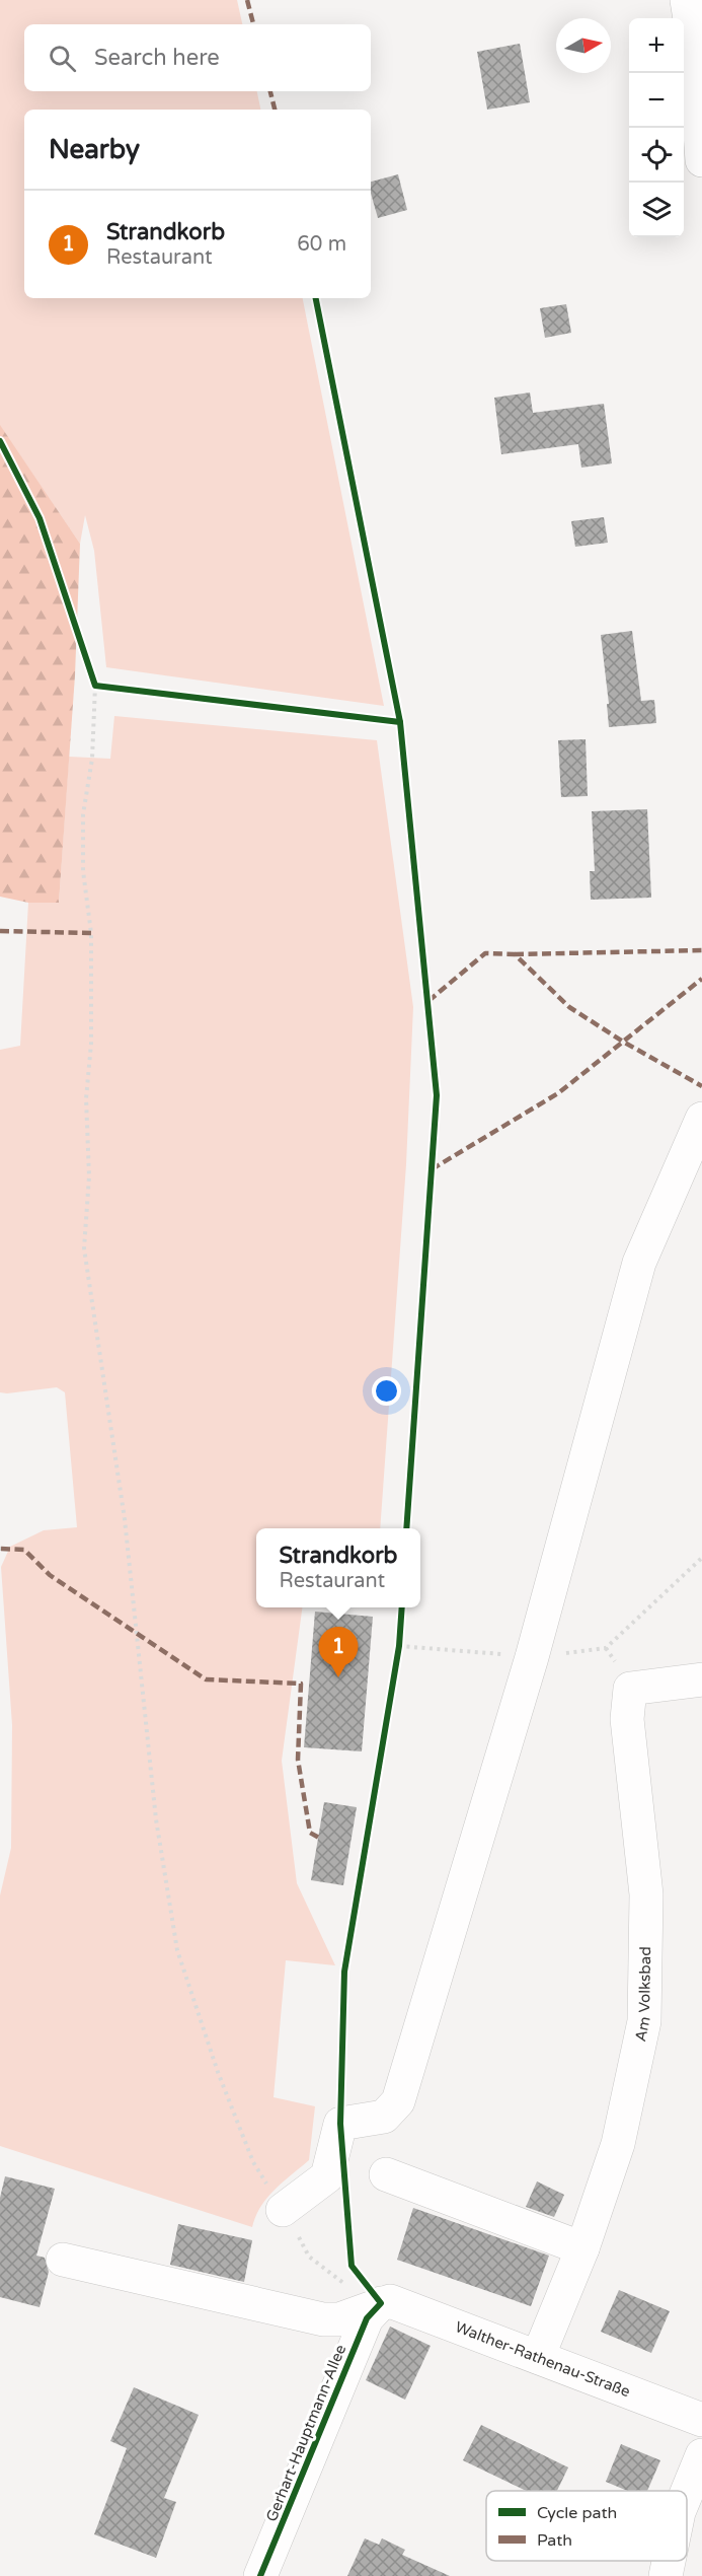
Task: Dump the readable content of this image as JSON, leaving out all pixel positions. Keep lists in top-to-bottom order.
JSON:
{
  "streets": {
    "street": ["Am Volksbad", "Walther-Rathenau-Straße", "Gerhart-Hauptmann-Allee"]
  },
  "crossings": [
    ["Am Volksbad", "Walther-Rathenau-Straße"],
    ["Walther-Rathenau-Straße", "Gerhart-Hauptmann-Allee"]
  ],
  "legend": ["Cycle path", "Path"],
  "north": "right",
  "page": {
    "map_buttons": ["+", "−"],
    "search": "Search here",
    "heading": "Nearby",
    "list": [
      {
        "mark": "1",
        "name": "Strandkorb",
        "note": "Restaurant",
        "value": "60 m"
      }
    ],
    "popup": ["Strandkorb", "Restaurant"],
    "pins": "1"
  }
}
